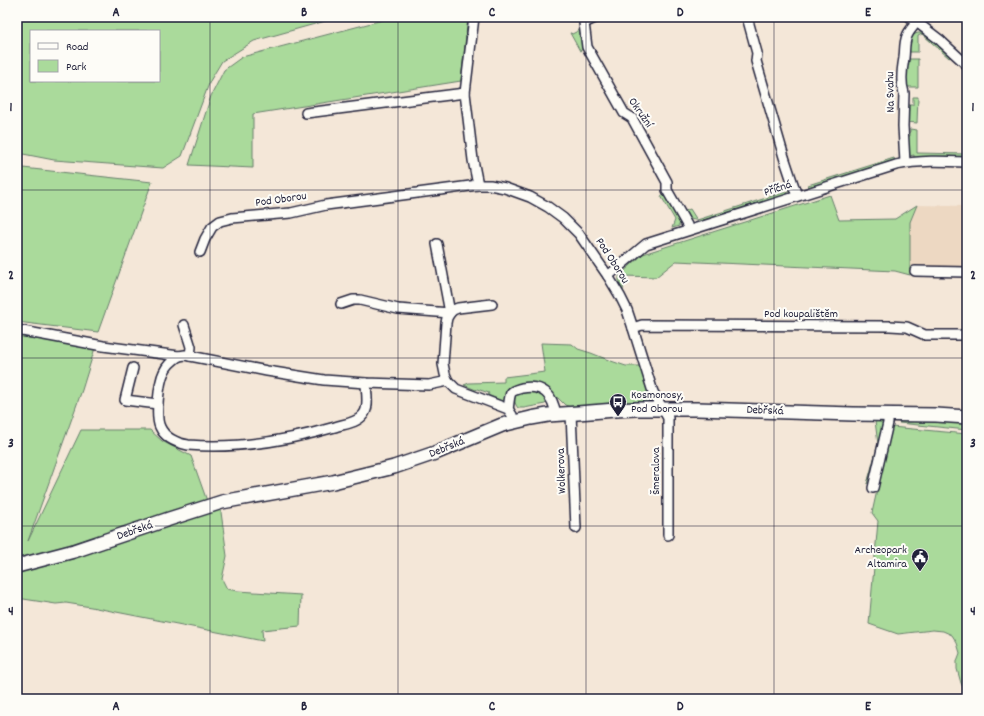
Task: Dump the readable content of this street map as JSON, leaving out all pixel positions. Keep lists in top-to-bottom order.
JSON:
{
  "streets": {
    "main road": ["Debřská"],
    "street": [
      "Na Svahu",
      "Okružní",
      "Příčná",
      "Pod Oborou",
      "Pod koupalištěm",
      "Wolkerova",
      "Šmeralova"
    ]
  },
  "crossings": [
    ["Na Svahu", "Příčná"],
    ["Okružní", "Příčná"],
    ["Příčná", "Pod Oborou"],
    ["Pod Oborou", "Pod koupalištěm"],
    ["Pod Oborou", "Debřská"],
    ["Pod Oborou", "Šmeralova"],
    ["Debřská", "Wolkerova"],
    ["Debřská", "Šmeralova"]
  ],
  "places": {
    "bus stop": ["Kosmonosy, Pod Oborou"],
    "public building": ["Archeopark Altamira"]
  },
  "legend": ["Road", "Park"],
  "grid": {
    "columns": [
      "A",
      "B",
      "C",
      "D",
      "E"
    ],
    "rows": [
      "1",
      "2",
      "3",
      "4"
    ]
  }
}
